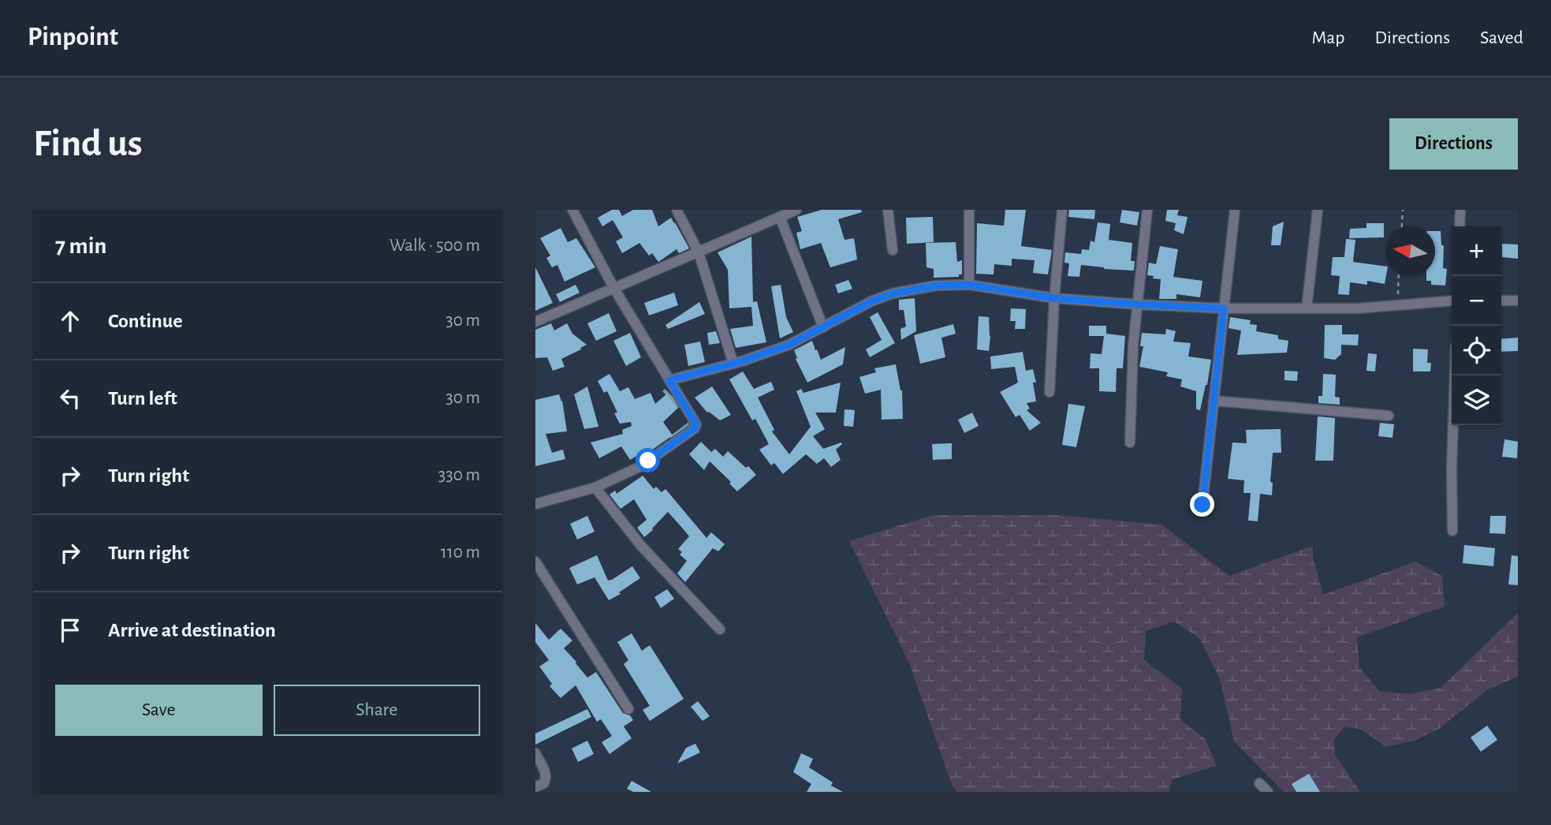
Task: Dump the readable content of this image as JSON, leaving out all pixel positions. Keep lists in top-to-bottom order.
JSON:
{
  "north": "left",
  "page": {
    "header": "Pinpoint",
    "nav": ["Map", "Directions", "Saved"],
    "buttons": [
      "Directions",
      ["Save", "Share"]
    ],
    "title": "Find us",
    "heading": ["7 min", "Walk · 500 m"],
    "map_buttons": ["+", "−"],
    "list": [
      ["Continue", "30 m"],
      ["Turn left", "30 m"],
      ["Turn right", "330 m"],
      ["Turn right", "110 m"],
      "Arrive at destination"
    ]
  }
}
